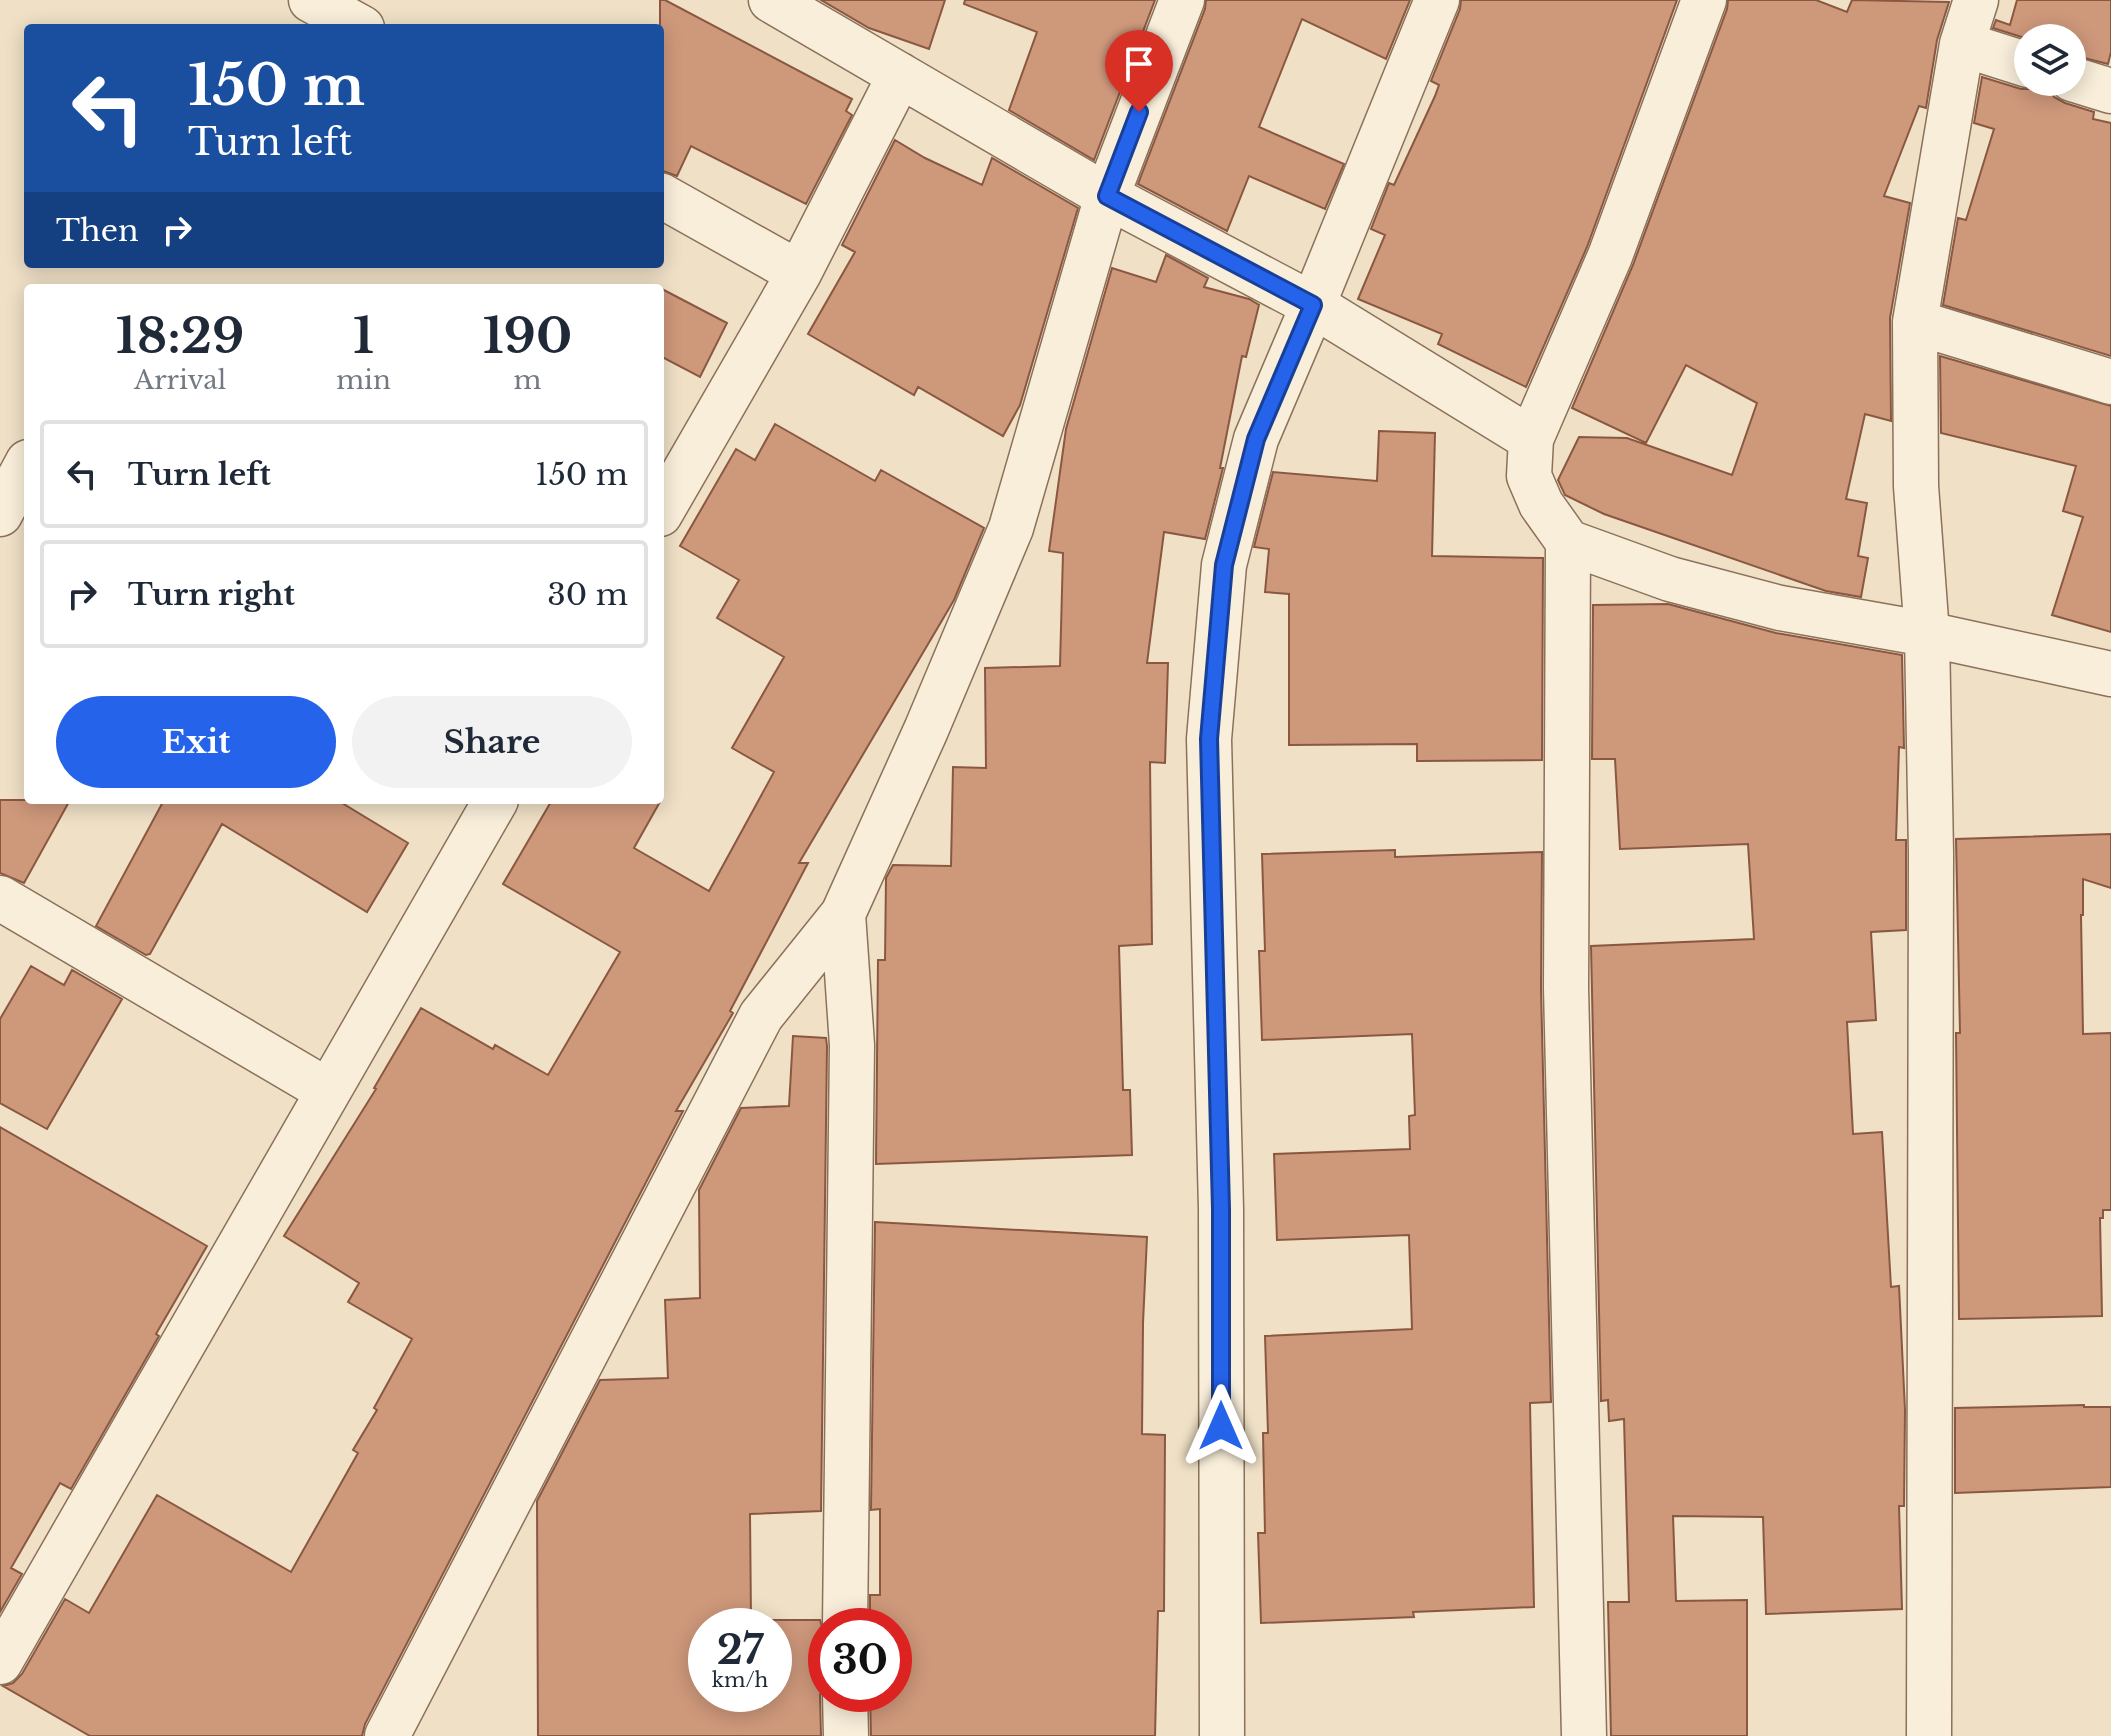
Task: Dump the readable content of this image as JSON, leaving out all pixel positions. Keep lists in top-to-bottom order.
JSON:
{
  "page": {
    "turn": ["150 m", "Turn left"],
    "then": "Then",
    "eta": [
      "18:29",
      "Arrival",
      "1",
      "min",
      "190",
      "m"
    ],
    "list": [
      {
        "name": "Turn left",
        "value": "150 m"
      },
      {
        "name": "Turn right",
        "value": "30 m"
      }
    ],
    "buttons": ["Exit", "Share"],
    "speed": "27 km/h",
    "limit": "30"
  }
}
